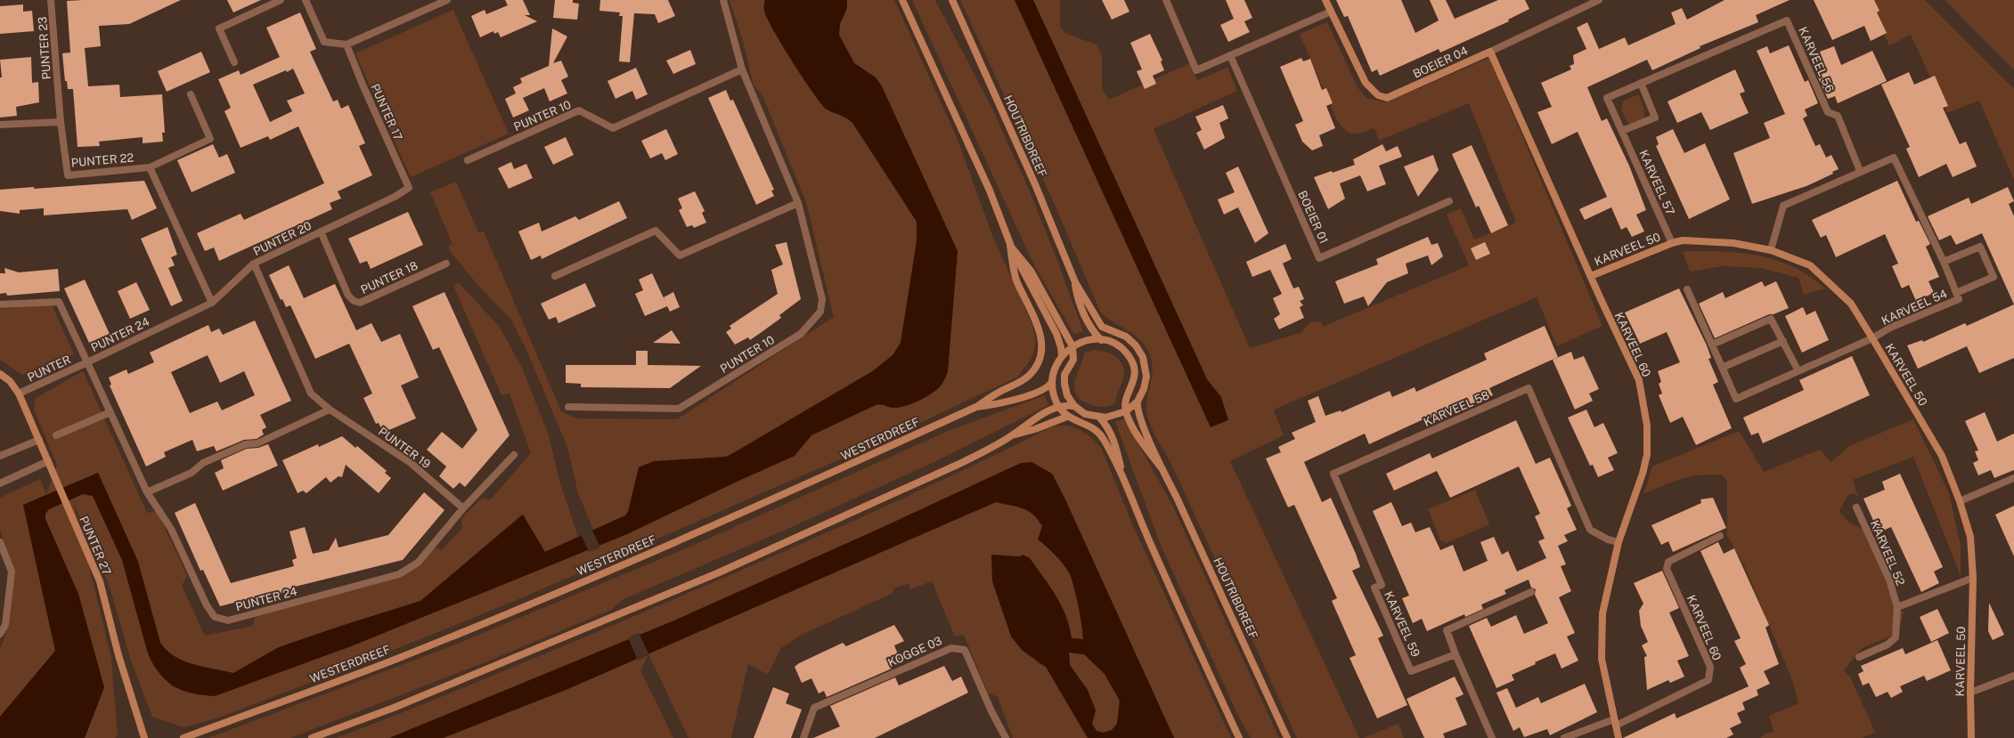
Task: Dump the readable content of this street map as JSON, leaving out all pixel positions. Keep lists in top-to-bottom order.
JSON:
{
  "streets": {
    "main road": [
      "BOEIER 04",
      "HOUTRIBDREEF",
      "KARVEEL 50",
      "KARVEEL 60",
      "WESTERDREEF",
      "PUNTER 27"
    ],
    "street": [
      "PUNTER 23",
      "KARVEEL 56",
      "PUNTER 17",
      "PUNTER 10",
      "PUNTER 22",
      "KARVEEL 57",
      "BOEIER 01",
      "PUNTER 20",
      "PUNTER 18",
      "KARVEEL 54",
      "PUNTER 24",
      "PUNTER",
      "KARVEEL 58",
      "PUNTER 19",
      "KARVEEL 52",
      "KARVEEL 59",
      "KOGGE 03"
    ]
  },
  "crossings": [
    ["PUNTER 23", "PUNTER 22"],
    ["KARVEEL 56", "KARVEEL 57"],
    ["KARVEEL 56", "KARVEEL 54"],
    ["BOEIER 04", "KARVEEL 60"],
    ["PUNTER 17", "PUNTER 20"],
    ["KARVEEL 57", "KARVEEL 50"],
    ["PUNTER 20", "PUNTER 18"],
    ["PUNTER 20", "PUNTER 24"],
    ["PUNTER 20", "PUNTER 19"],
    ["KARVEEL 50", "KARVEEL 54"],
    ["KARVEEL 50", "KARVEEL 60"],
    ["PUNTER 24", "PUNTER"],
    ["PUNTER 24", "PUNTER 19"],
    ["KARVEEL 60", "KARVEEL 58"],
    ["PUNTER", "PUNTER 27"],
    ["KARVEEL 58", "KARVEEL 59"]
  ]
}
